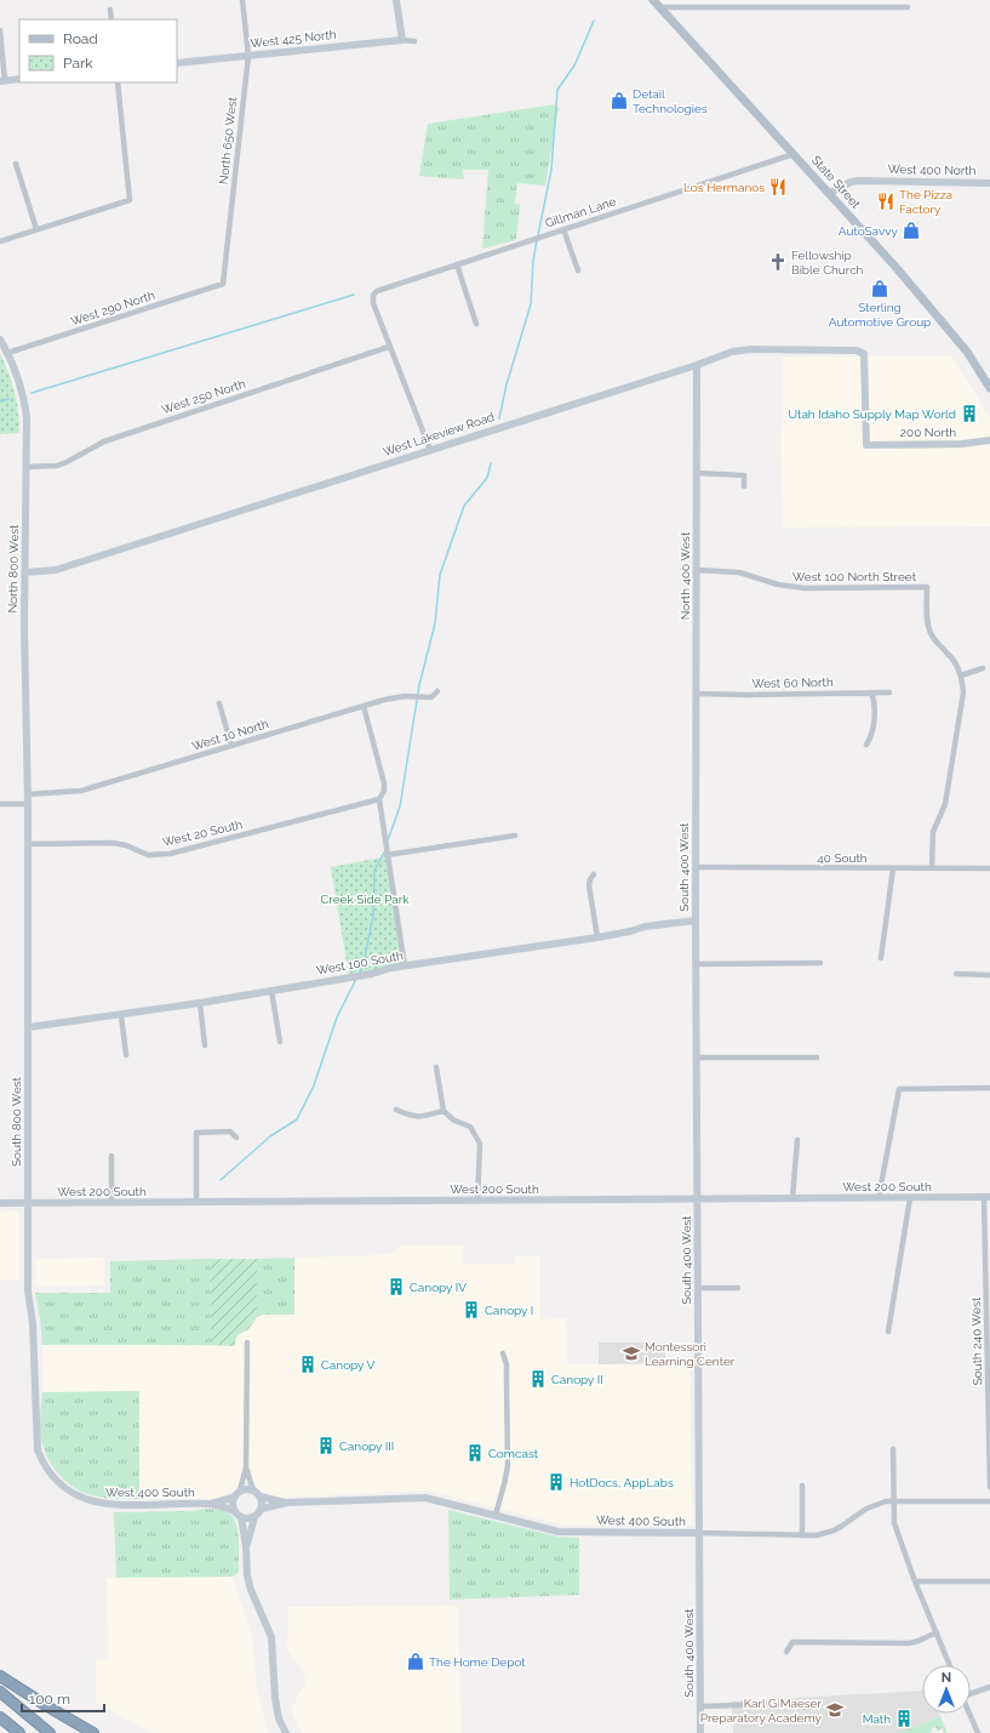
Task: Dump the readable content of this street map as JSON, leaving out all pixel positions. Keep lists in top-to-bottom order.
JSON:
{
  "streets": {
    "main road": ["State Street"],
    "street": [
      "West 425 North",
      "North 650 West",
      "West 400 North",
      "Gillman Lane",
      "West 290 North",
      "West 250 North",
      "200 North",
      "West Lakeview Road",
      "North 800 West",
      "North 400 West",
      "West 100 North Street",
      "West 60 North",
      "West 10 North",
      "West 20 South",
      "40 South",
      "South 400 West",
      "West 100 South",
      "South 800 West",
      "West 200 South",
      "South 240 West",
      "West 400 South"
    ]
  },
  "crossings": [
    ["West 425 North", "North 650 West"],
    ["North 650 West", "West 290 North"],
    ["West 400 North", "State Street"],
    ["State Street", "Gillman Lane"],
    ["Gillman Lane", "West 250 North"],
    ["West 290 North", "North 800 West"],
    ["West 250 North", "North 800 West"],
    ["200 North", "West Lakeview Road"],
    ["West Lakeview Road", "North 800 West"],
    ["West Lakeview Road", "North 400 West"],
    ["North 800 West", "West 10 North"],
    ["North 800 West", "South 800 West"],
    ["North 400 West", "West 100 North Street"],
    ["North 400 West", "West 60 North"],
    ["North 400 West", "South 400 West"],
    ["West 20 South", "South 800 West"],
    ["40 South", "South 400 West"],
    ["South 400 West", "West 100 South"],
    ["South 400 West", "West 200 South"],
    ["South 400 West", "West 400 South"],
    ["West 100 South", "South 800 West"],
    ["South 800 West", "West 200 South"],
    ["South 800 West", "West 400 South"],
    ["West 200 South", "South 240 West"]
  ],
  "parks": ["Creek Side Park"],
  "places": {
    "shop": [
      "Detail Technologies",
      "AutoSavvy",
      "Sterling Automotive Group",
      "The Home Depot"
    ],
    "restaurant": ["Los Hermanos", "The Pizza Factory"],
    "church": ["Fellowship Bible Church"],
    "building": [
      "Utah Idaho Supply Map World",
      "Canopy IV",
      "Canopy I",
      "Canopy V",
      "Canopy II",
      "Canopy III",
      "Comcast",
      "HotDocs, AppLabs",
      "Math"
    ],
    "school or university": ["Montessori Learning Center", "Karl G Maeser Preparatory Academy"]
  },
  "legend": ["Road", "Park"],
  "scale_bar": "100 m",
  "north": "top"
}
